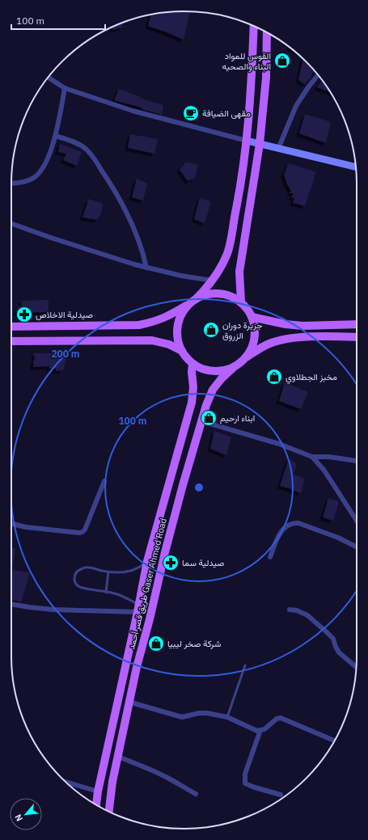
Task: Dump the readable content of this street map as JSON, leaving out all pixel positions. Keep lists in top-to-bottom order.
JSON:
{
  "streets": {
    "main road": ["طريق قصر أحمد Gaser Ahmed Road"]
  },
  "places": {
    "shop": [
      "القوس للمواد البناء والصحيه",
      "جزيرة دوران الزروق",
      "مخبز الجطلاوي",
      "ابناء ارحيم",
      "شركة صخر ليبيا"
    ],
    "cafe": ["مقهى الضيافة"],
    "pharmacy": ["صيدلية الاخلاص", "صيدلية سما"]
  },
  "scale_bar": "100 m",
  "north": "bottom left",
  "rings": ["200 m", "100 m"]
}
